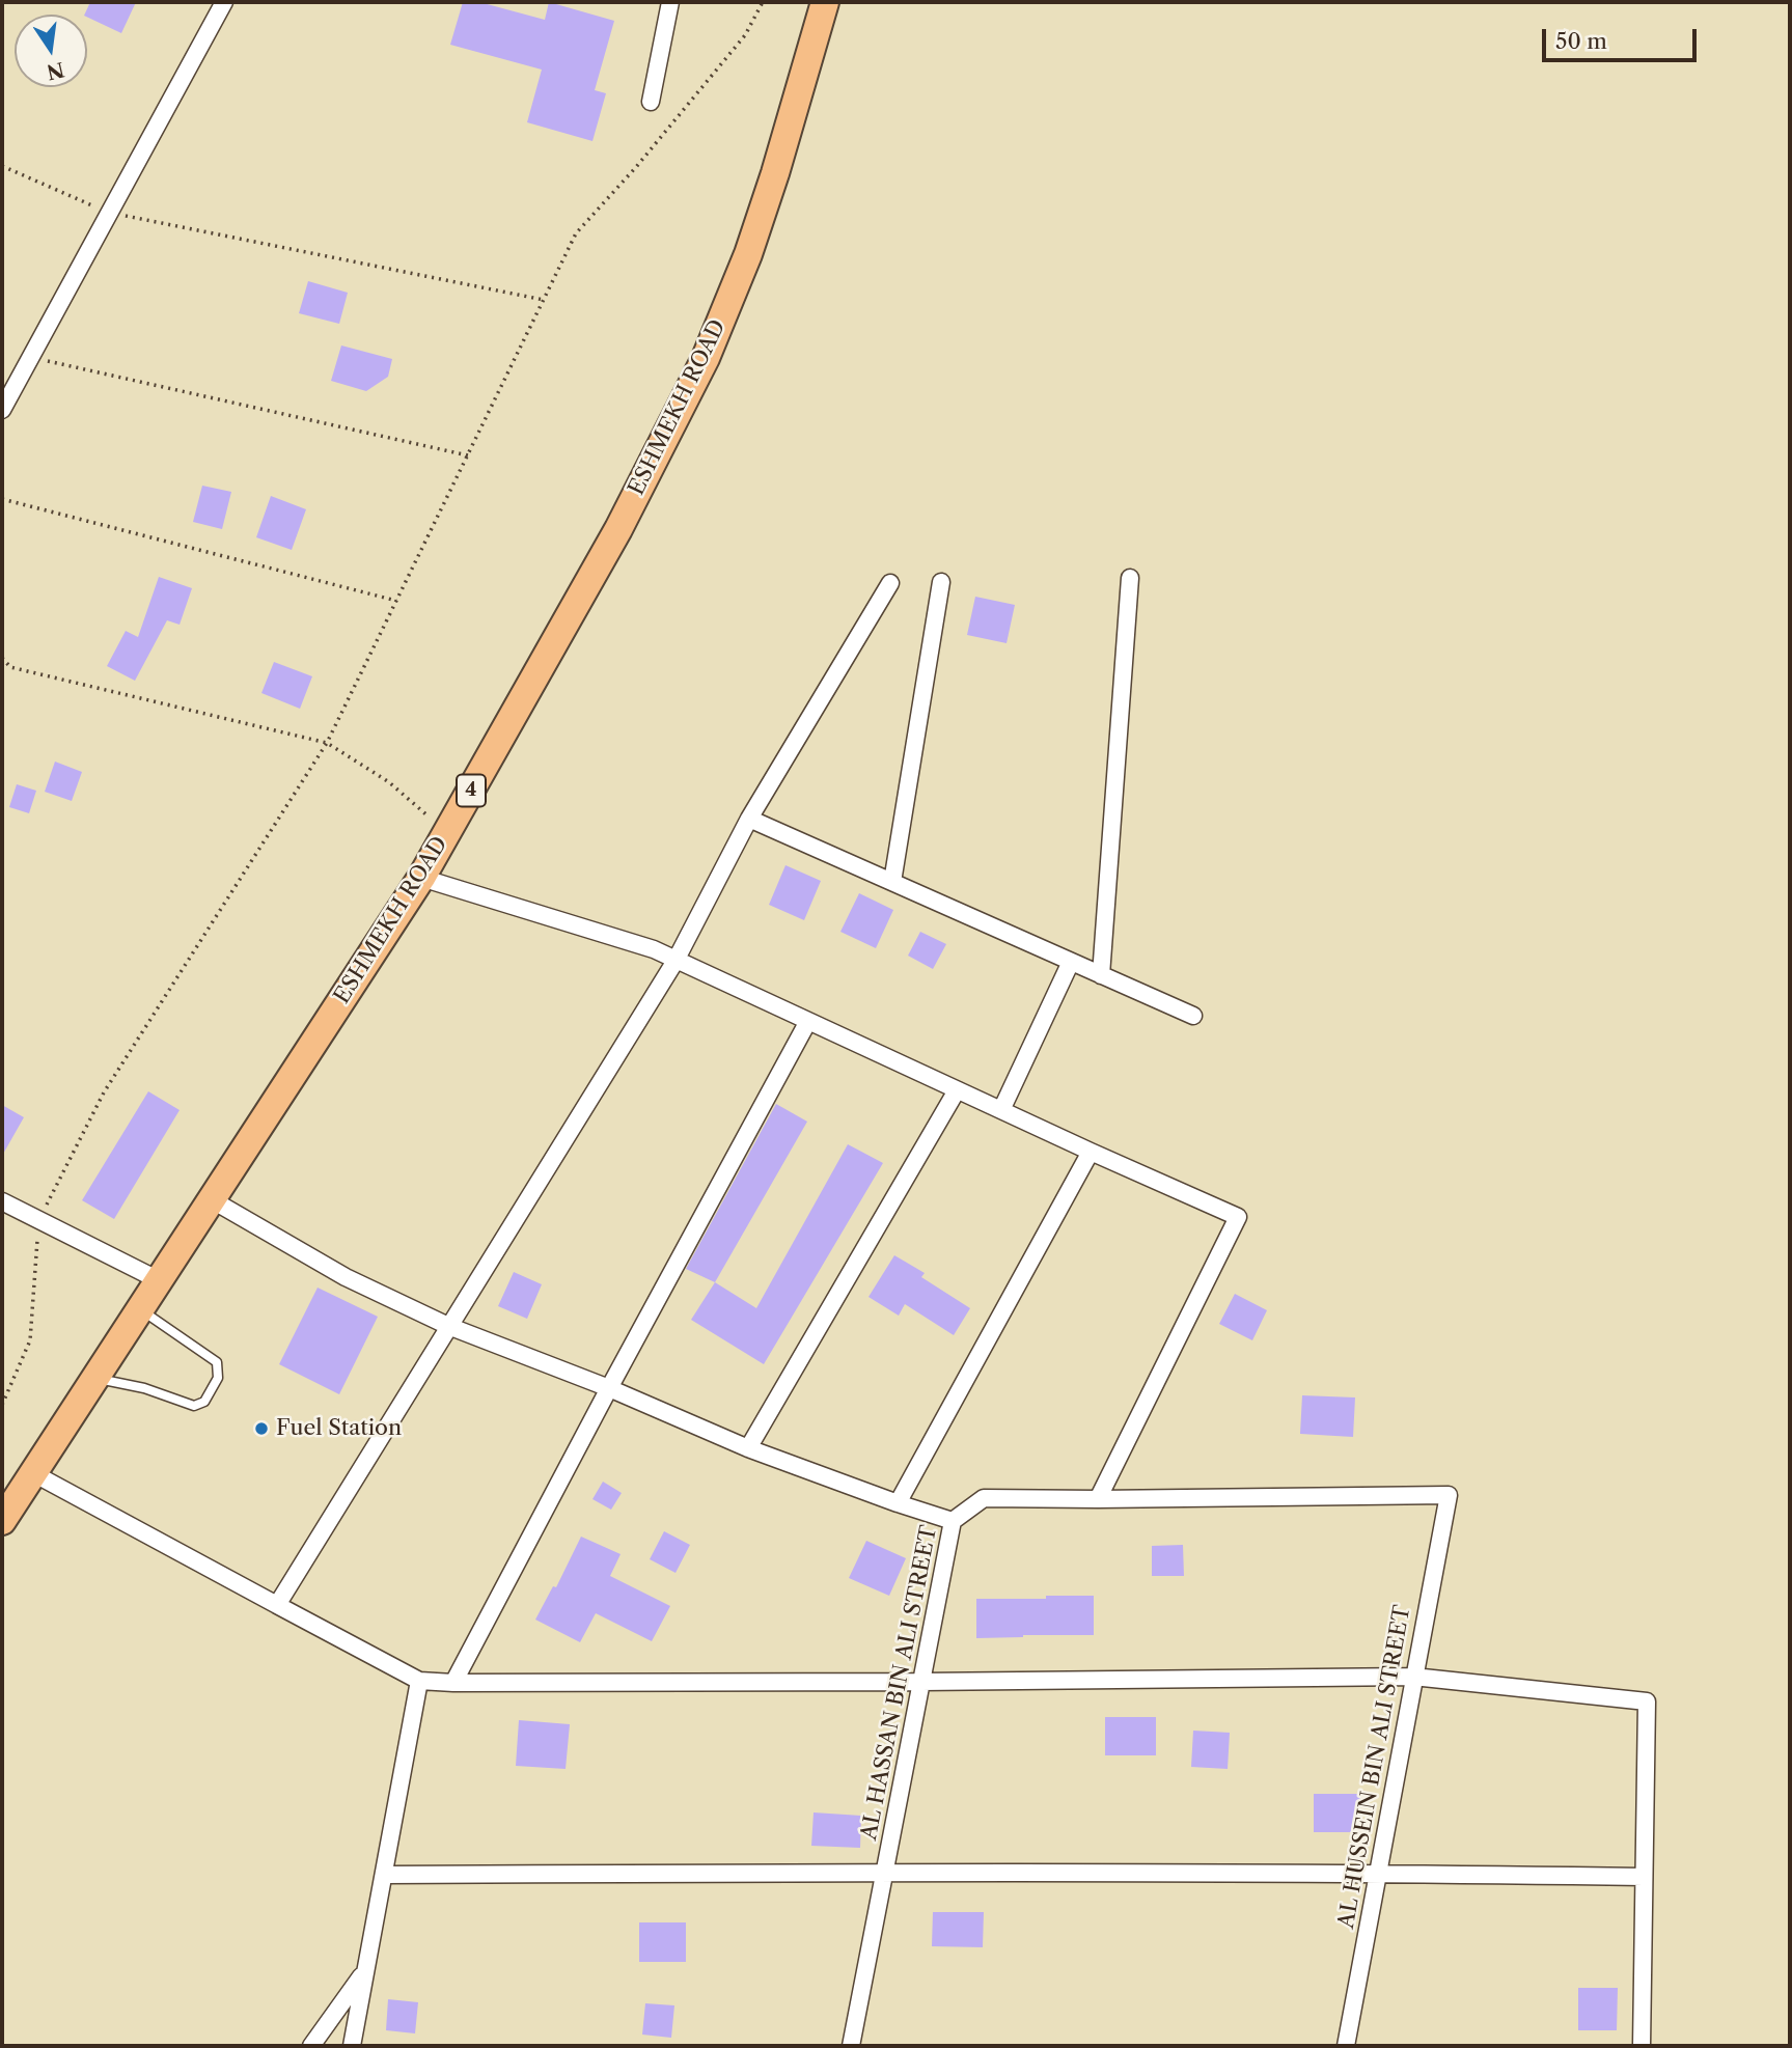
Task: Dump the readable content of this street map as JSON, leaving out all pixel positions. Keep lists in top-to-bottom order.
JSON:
{
  "streets": {
    "highway": ["ESHMEKH ROAD", "4"],
    "street": ["AL HASSAN BIN ALI STREET", "AL HUSSEIN BIN ALI STREET"]
  },
  "crossings": [
    ["AL HASSAN BIN ALI STREET", "AL HUSSEIN BIN ALI STREET"]
  ],
  "places": ["Fuel Station"],
  "scale_bar": "50 m",
  "north": "bottom"
}
